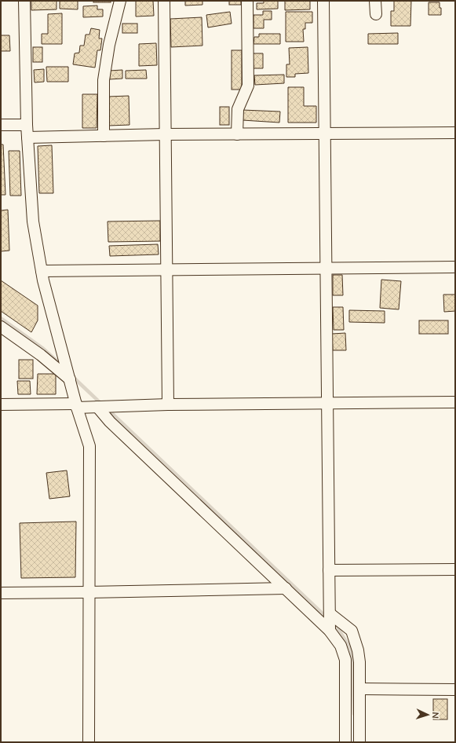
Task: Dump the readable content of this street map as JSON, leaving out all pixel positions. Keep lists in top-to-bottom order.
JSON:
{
  "north": "right"
}
